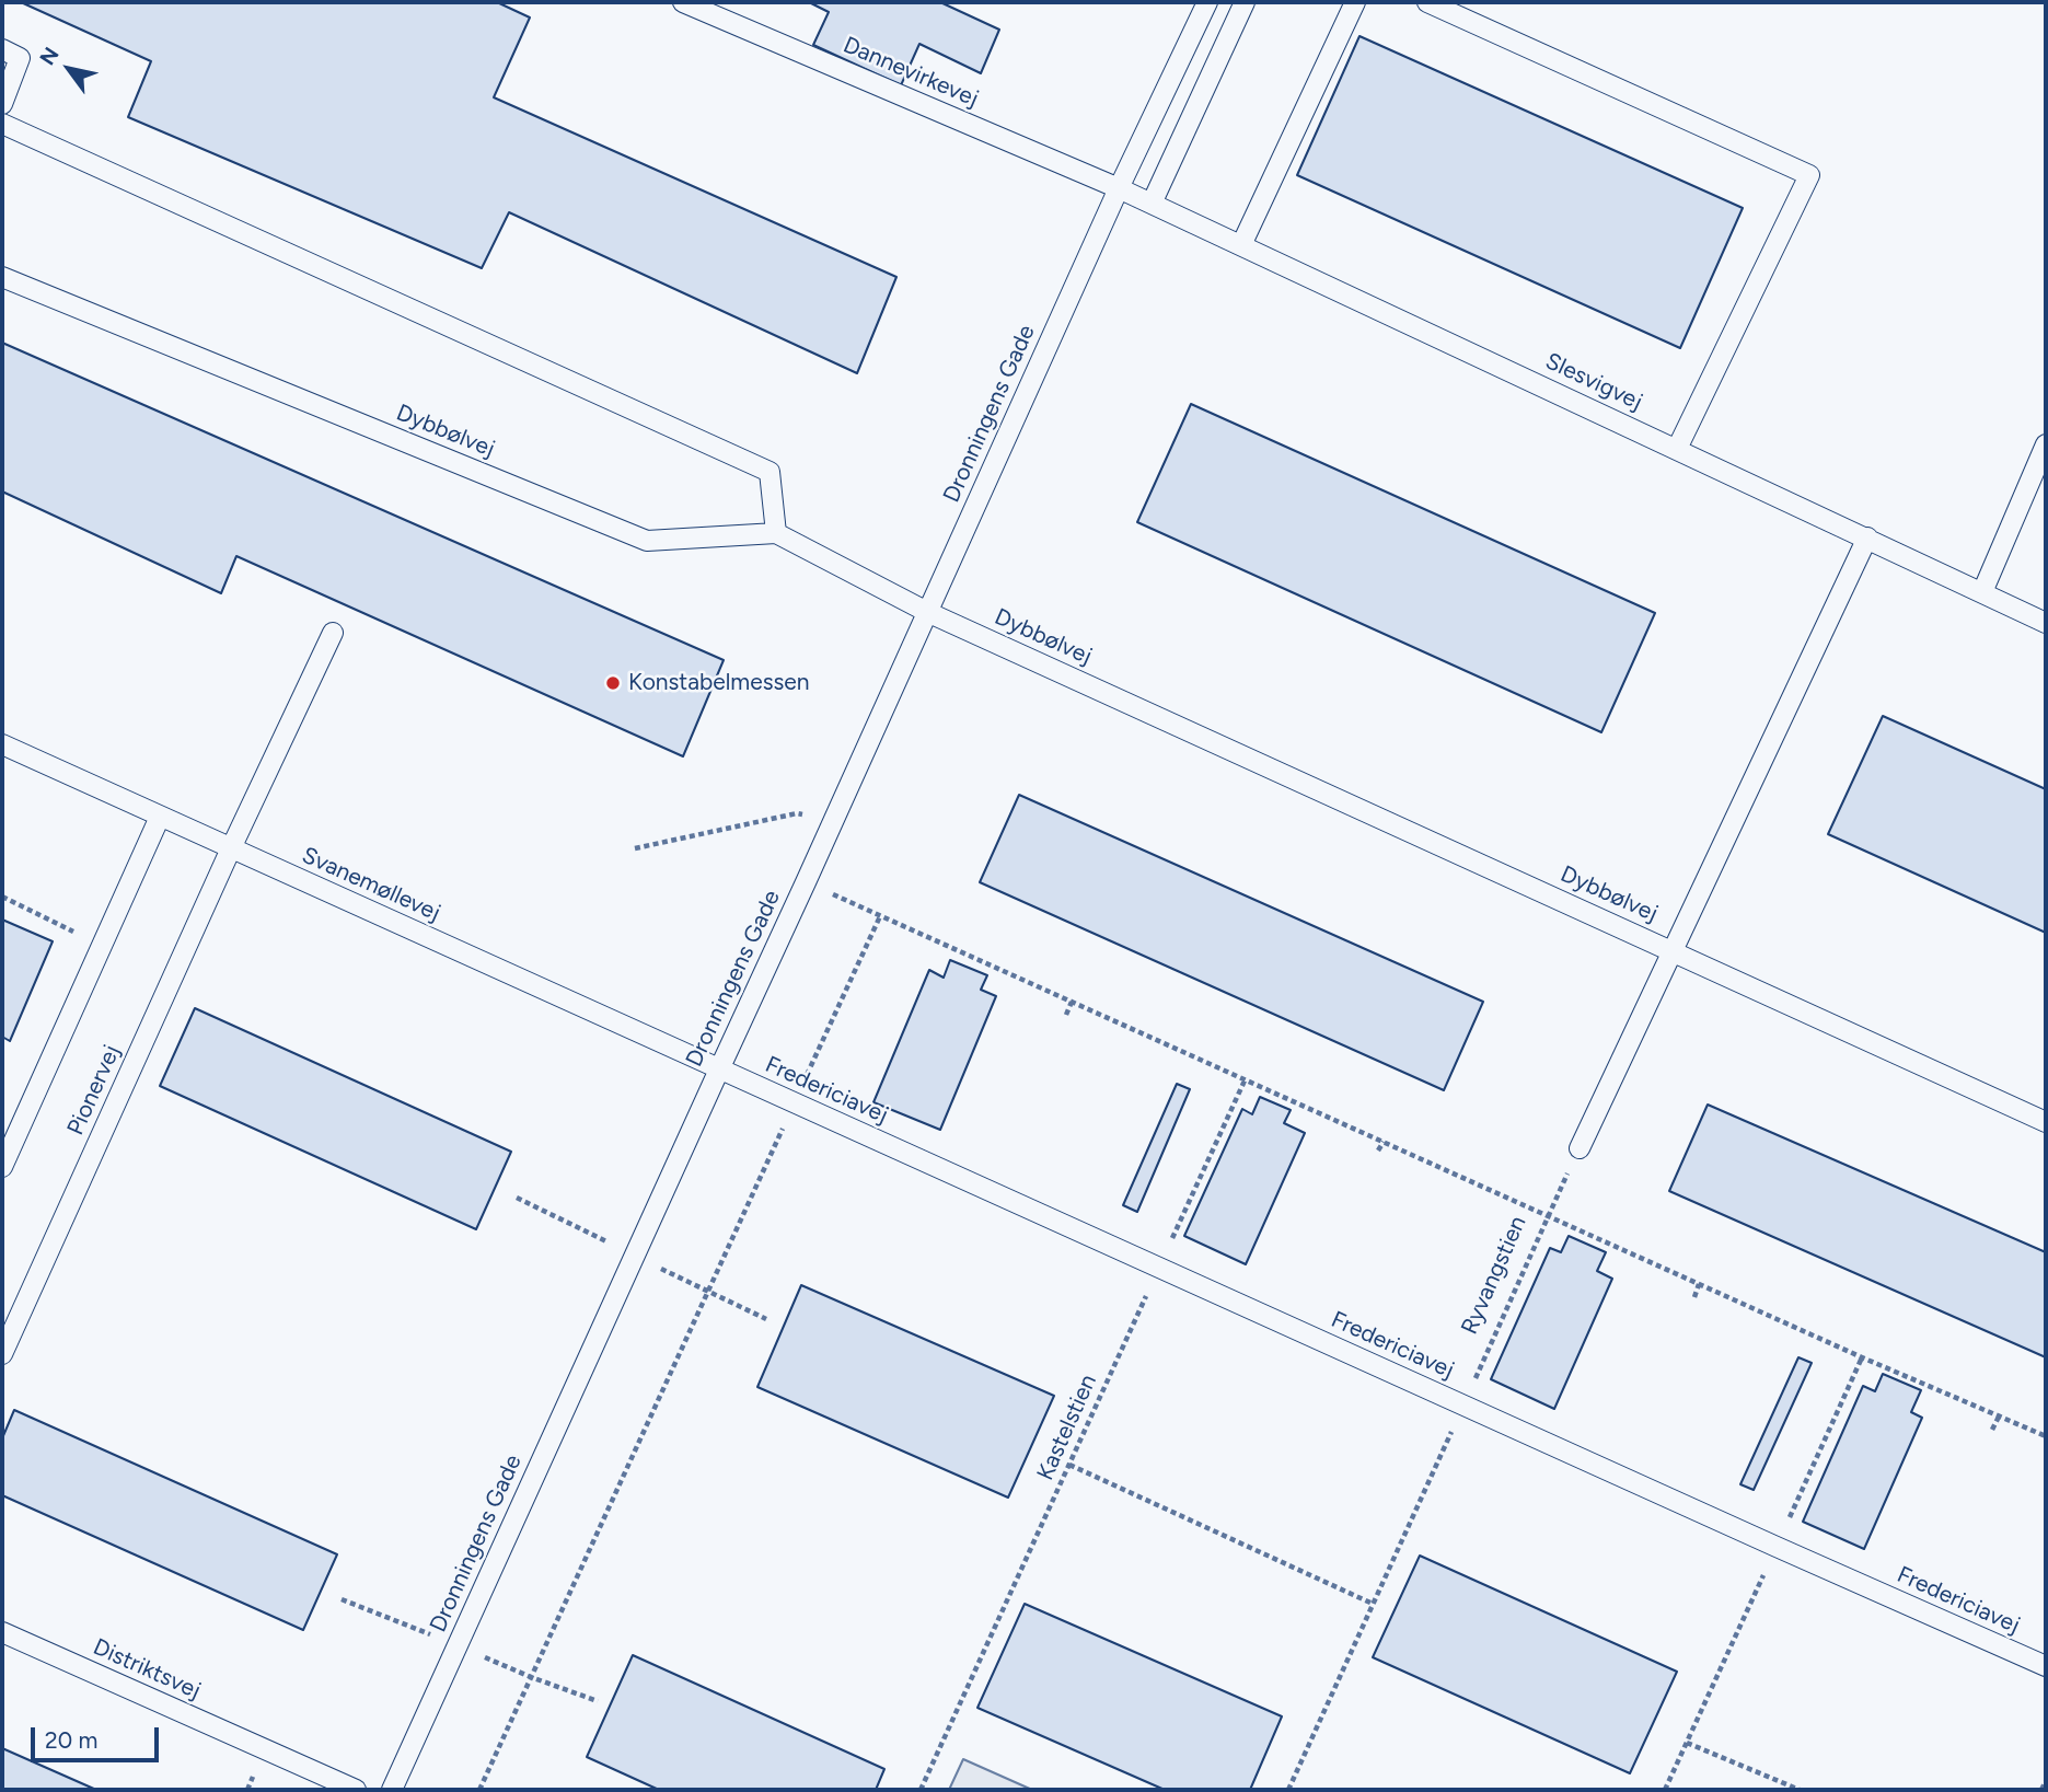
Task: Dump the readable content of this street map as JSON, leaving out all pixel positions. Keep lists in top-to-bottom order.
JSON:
{
  "streets": {
    "lane": [
      "Dannevirkevej",
      "Slesvigvej",
      "Dronningens Gade",
      "Dybbølvej",
      "Svanemøllevej",
      "Pionervej",
      "Fredericiavej",
      "Distriktsvej"
    ],
    "path": ["Ryvangstien", "Kastelstien"]
  },
  "crossings": [
    ["Dannevirkevej", "Slesvigvej"],
    ["Dannevirkevej", "Dronningens Gade"],
    ["Slesvigvej", "Dronningens Gade"],
    ["Dronningens Gade", "Dybbølvej"],
    ["Dronningens Gade", "Svanemøllevej"],
    ["Dronningens Gade", "Fredericiavej"],
    ["Svanemøllevej", "Pionervej"],
    ["Svanemøllevej", "Fredericiavej"],
    ["Fredericiavej", "Ryvangstien"],
    ["Fredericiavej", "Kastelstien"]
  ],
  "places": ["Konstabelmessen"],
  "scale_bar": "20 m",
  "north": "top left"
}
